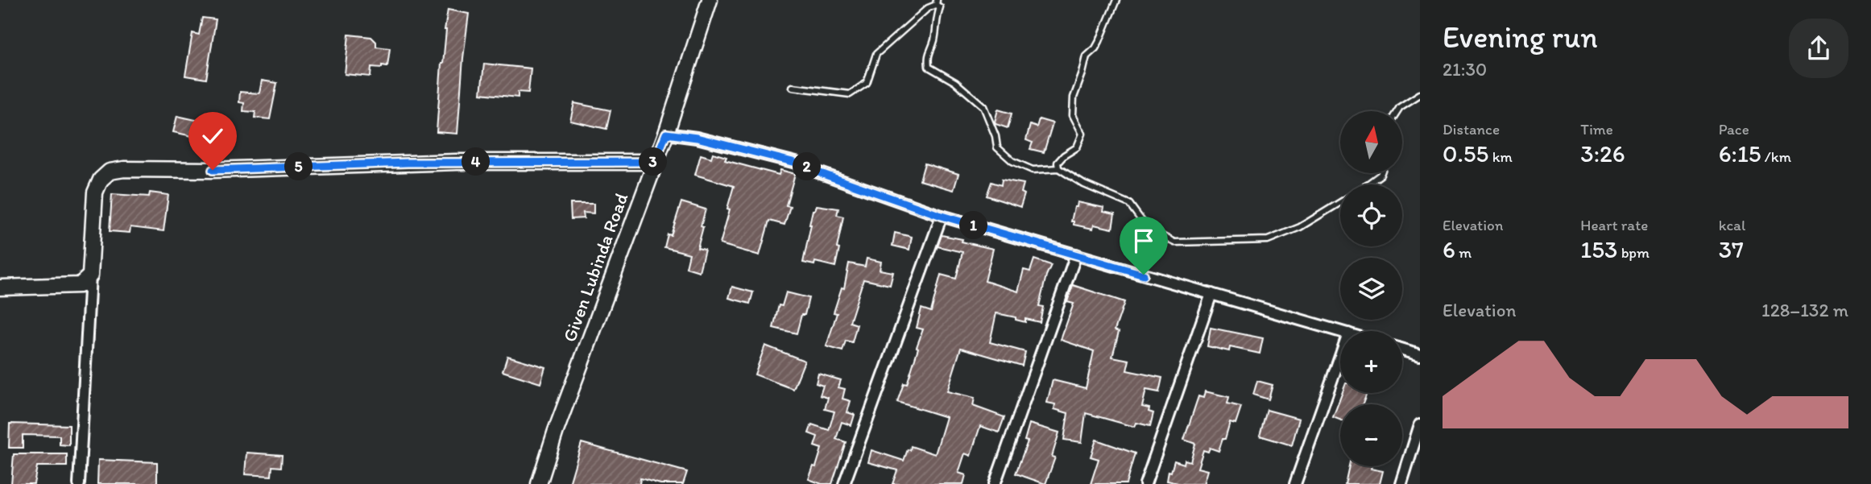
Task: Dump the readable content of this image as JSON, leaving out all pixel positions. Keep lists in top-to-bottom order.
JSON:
{
  "streets": {
    "street": ["Given Lubinda Road"]
  },
  "north": "top",
  "page": {
    "heading": ["Evening run", "21:30"],
    "stats": [
      ["Distance", "0.55 km"],
      ["Time", "3:26"],
      ["Pace", "6:15 /km"],
      ["Elevation", "6 m"],
      ["Heart rate", "153 bpm"],
      ["kcal", "37"]
    ],
    "map_buttons": ["+", "−"],
    "pins": [
      "3",
      "4",
      "2",
      "5",
      "1"
    ],
    "chart": ["Elevation", "128–132 m"]
  }
}
